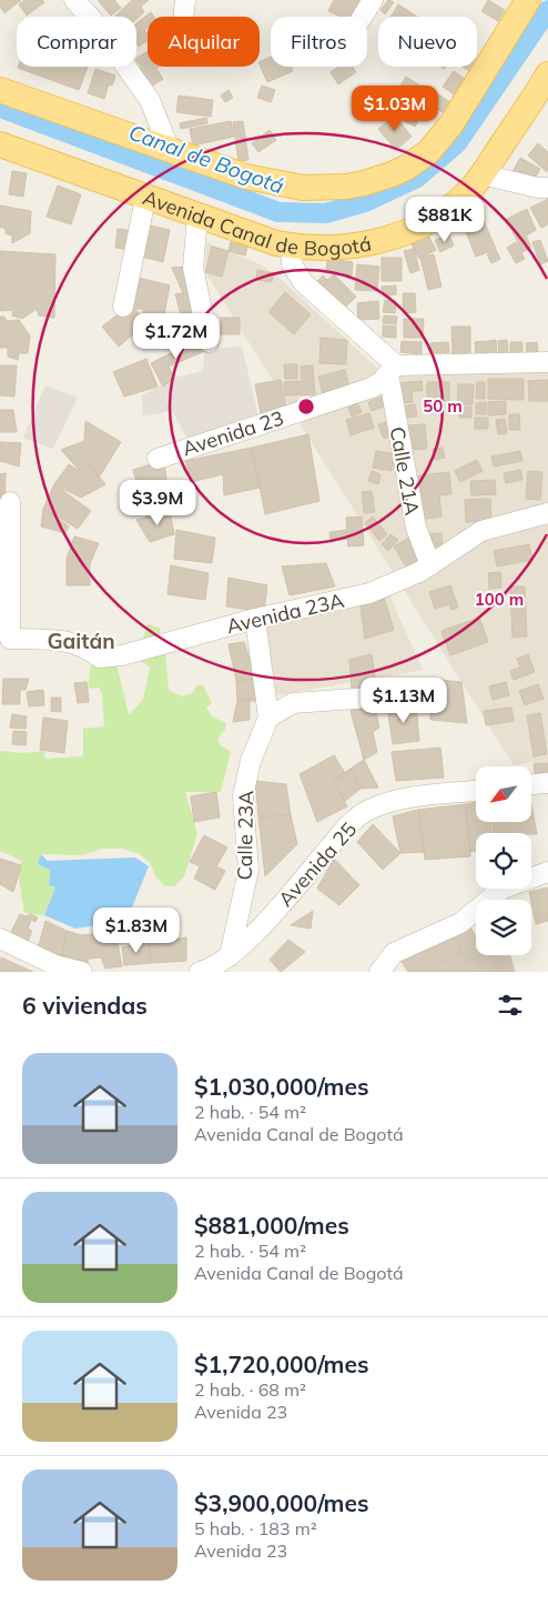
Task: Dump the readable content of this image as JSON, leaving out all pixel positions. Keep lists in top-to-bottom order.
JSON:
{
  "streets": {
    "main road": ["Avenida Canal de Bogotá"],
    "street": [
      "Avenida 23",
      "Calle 21A",
      "Avenida 23A",
      "Calle 23A",
      "Avenida 25"
    ]
  },
  "crossings": [
    ["Avenida 23", "Calle 21A"],
    ["Calle 21A", "Avenida 23A"],
    ["Avenida 23A", "Calle 23A"],
    ["Calle 23A", "Avenida 25"]
  ],
  "districts": ["Gaitán"],
  "water": ["Canal de Bogotá"],
  "north": "bottom left",
  "page": {
    "chip": [
      "Comprar",
      "Alquilar",
      "Filtros",
      "Nuevo"
    ],
    "price": [
      "$1.03M",
      "$881K",
      "$1.72M",
      "$3.9M",
      "$1.13M",
      "$1.83M"
    ],
    "heading": "6 viviendas",
    "list": [
      {
        "name": "$1,030,000/mes",
        "note": "2 hab. · 54 m² · Avenida Canal de Bogotá"
      },
      {
        "name": "$881,000/mes",
        "note": "2 hab. · 54 m² · Avenida Canal de Bogotá"
      },
      {
        "name": "$1,720,000/mes",
        "note": "2 hab. · 68 m² · Avenida 23"
      },
      {
        "name": "$3,900,000/mes",
        "note": "5 hab. · 183 m² · Avenida 23"
      }
    ]
  },
  "rings": ["50 m", "100 m"]
}
